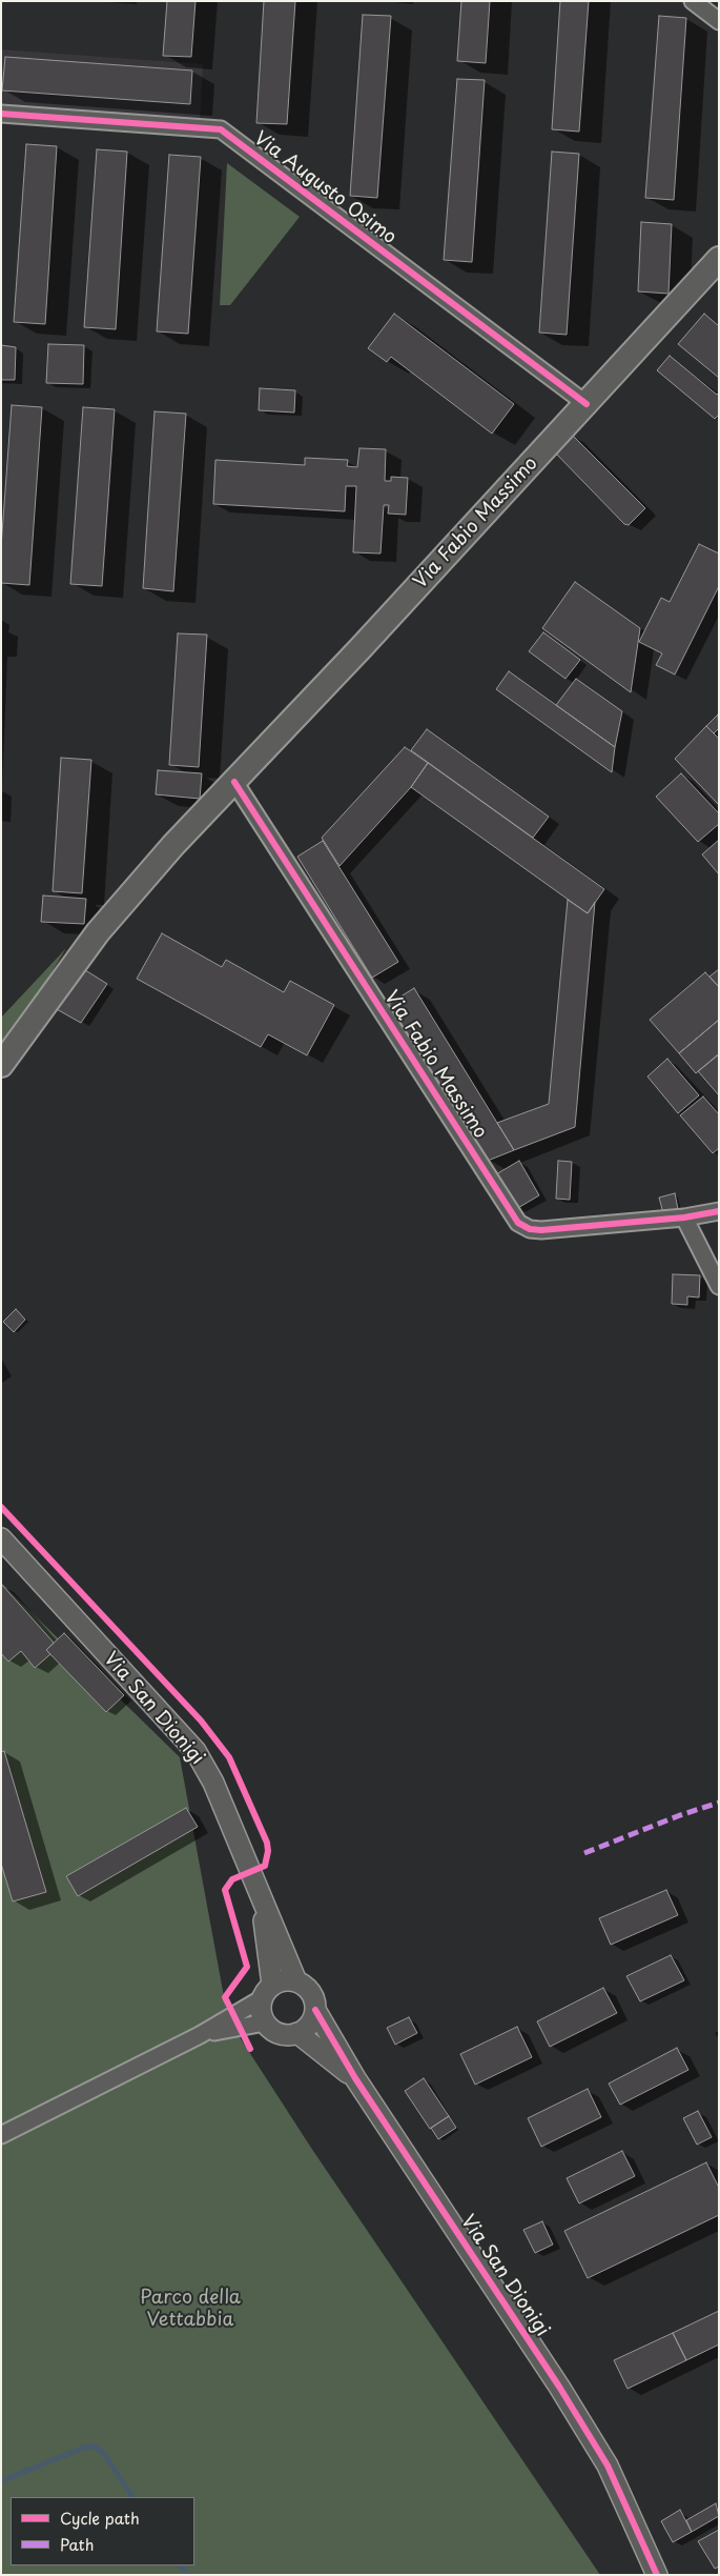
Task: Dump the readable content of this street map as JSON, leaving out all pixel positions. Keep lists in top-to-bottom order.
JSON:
{
  "streets": {
    "main road": ["Via Fabio Massimo"],
    "street": ["Via Augusto Osimo", "Via San Dionigi"]
  },
  "crossings": [
    ["Via Augusto Osimo", "Via Fabio Massimo"]
  ],
  "parks": ["Parco della Vettabbia"],
  "legend": ["Cycle path", "Path"]
}
